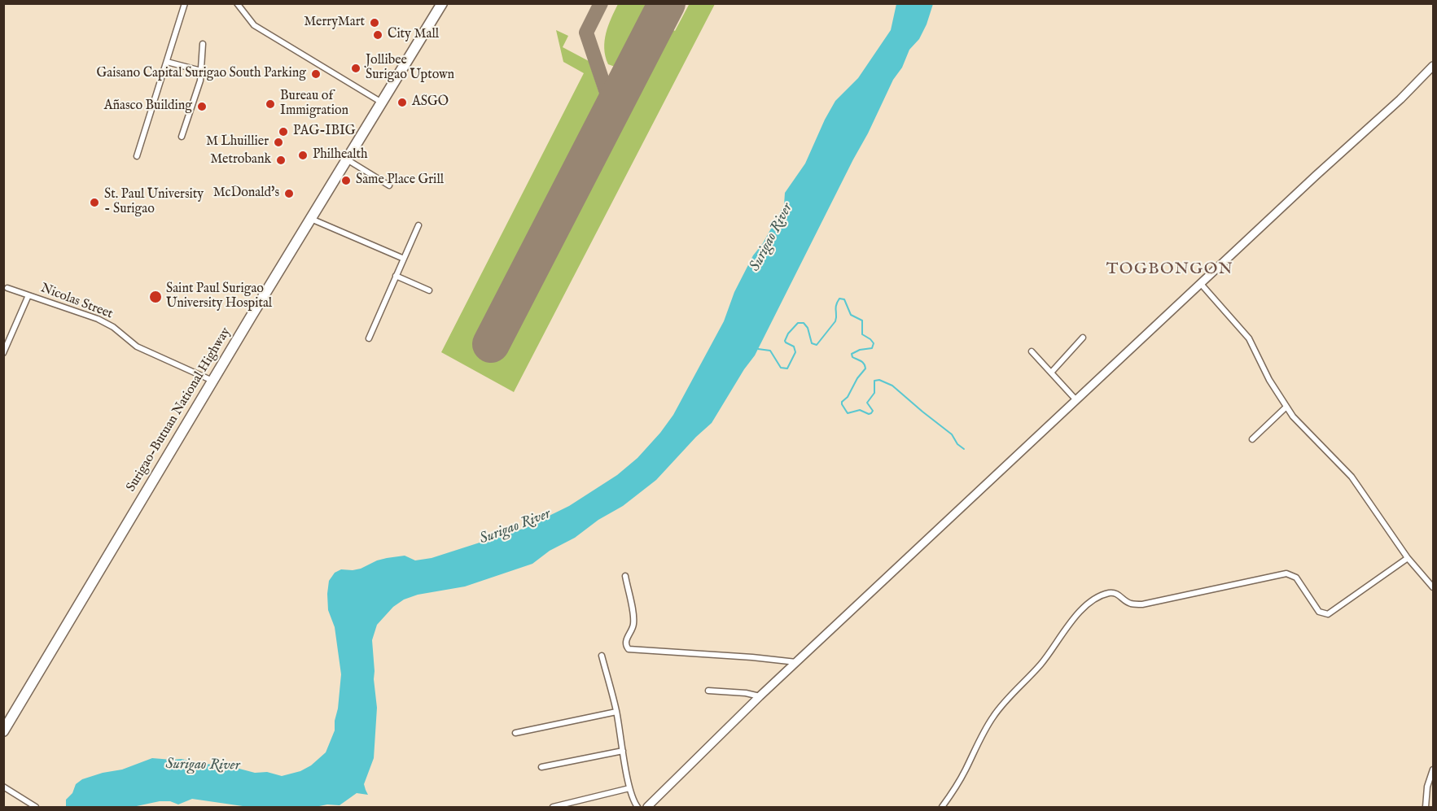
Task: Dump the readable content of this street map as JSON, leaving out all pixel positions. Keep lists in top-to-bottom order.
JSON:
{
  "streets": {
    "highway": ["Surigao-Butuan National Highway"],
    "street": ["Nicolas Street"]
  },
  "crossings": [
    ["Nicolas Street", "Surigao-Butuan National Highway"]
  ],
  "districts": ["TOGBONGON"],
  "water": ["Surigao River"],
  "places": [
    "MerryMart",
    "City Mall",
    "Jollibee Surigao Uptown",
    "Gaisano Capital Surigao South Parking",
    "ASGO",
    "Bureau of Immigration",
    "Añasco Building",
    "PAG-IBIG",
    "M Lhuillier",
    "Philhealth",
    "Metrobank",
    "Same Place Grill",
    "McDonald's",
    "St. Paul University - Surigao",
    "Saint Paul Surigao University Hospital"
  ]
}
